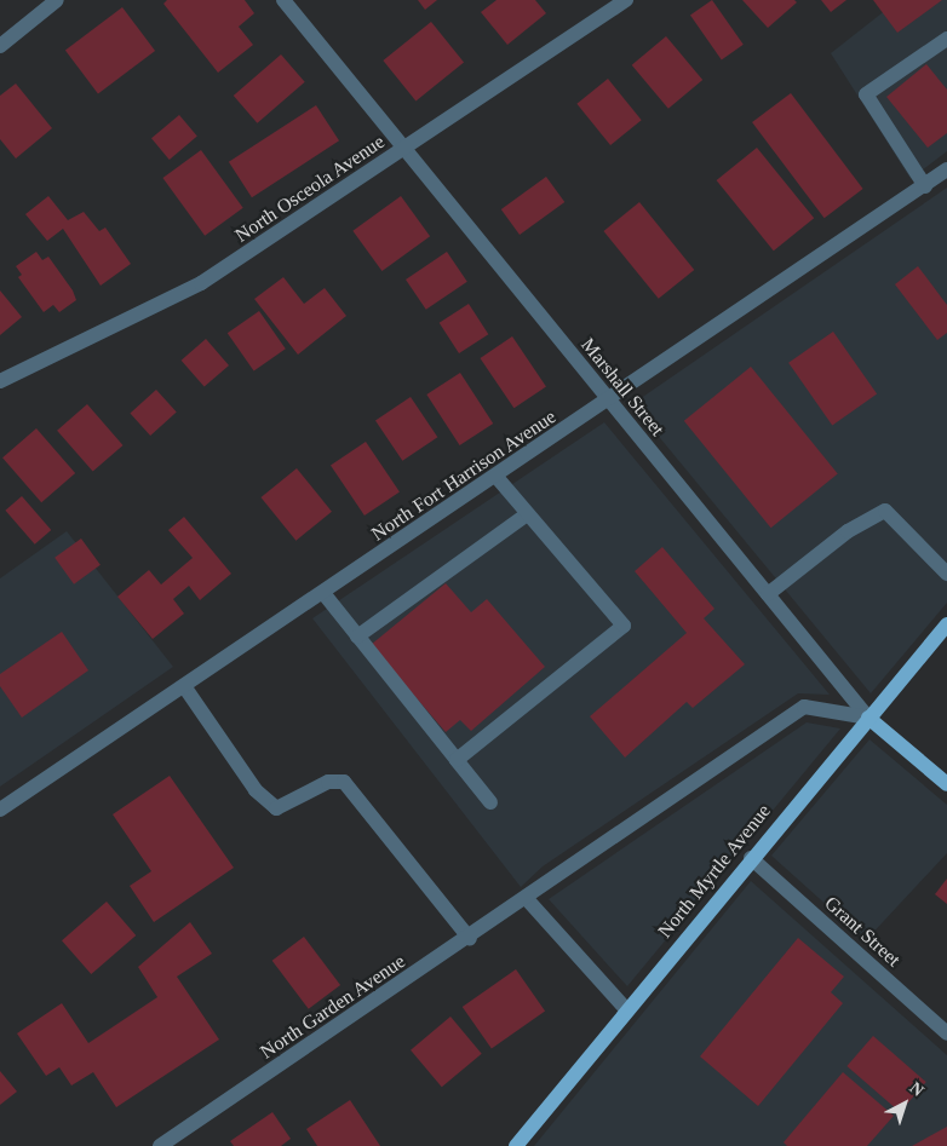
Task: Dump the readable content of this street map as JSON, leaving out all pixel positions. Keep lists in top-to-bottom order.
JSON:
{
  "streets": {
    "main road": ["Marshall Street", "North Myrtle Avenue"],
    "street": [
      "North Osceola Avenue",
      "North Fort Harrison Avenue",
      "Grant Street",
      "North Garden Avenue"
    ]
  },
  "crossings": [
    ["North Osceola Avenue", "Marshall Street"],
    ["Marshall Street", "North Fort Harrison Avenue"],
    ["Marshall Street", "North Myrtle Avenue"],
    ["Marshall Street", "North Garden Avenue"],
    ["North Myrtle Avenue", "Grant Street"],
    ["North Myrtle Avenue", "North Garden Avenue"]
  ],
  "north": "top right"
}
